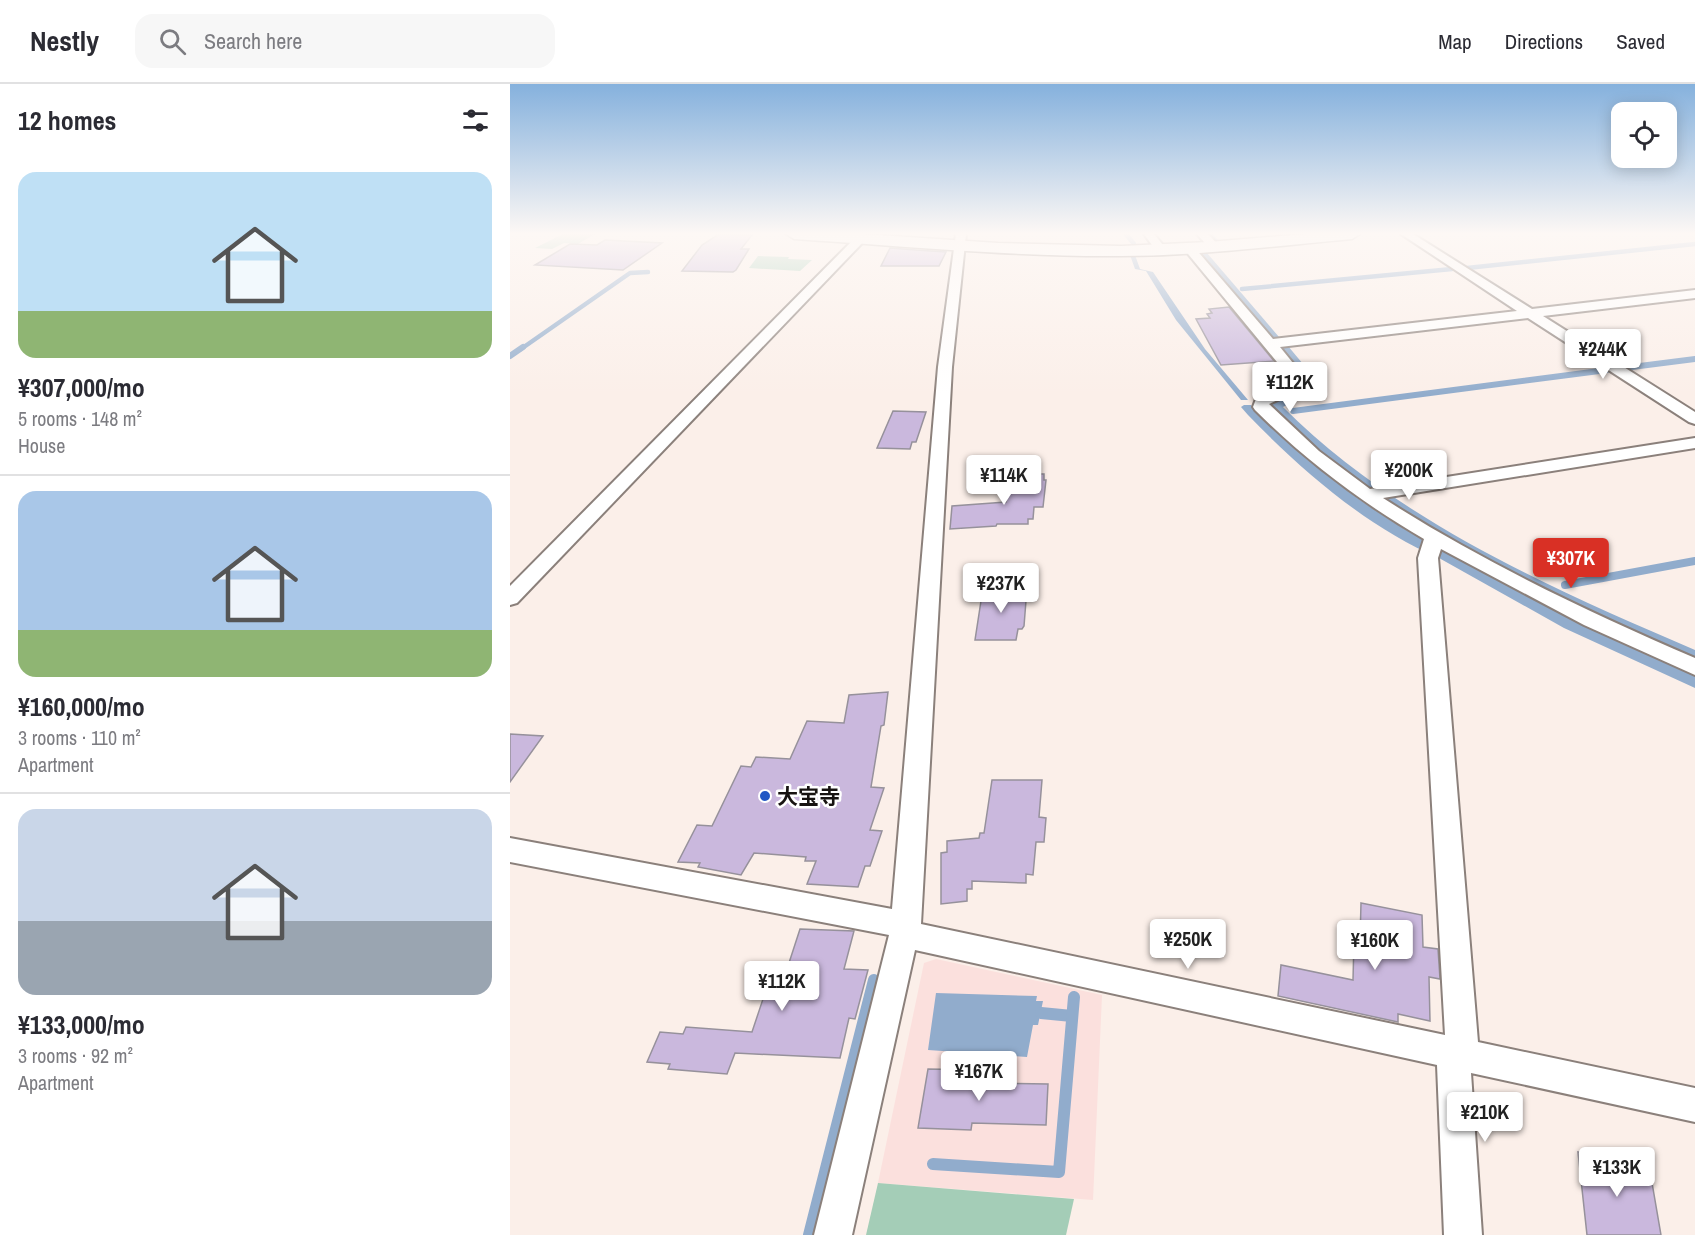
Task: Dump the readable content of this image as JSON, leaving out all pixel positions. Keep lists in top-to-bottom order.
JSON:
{
  "places": ["大宝寺"],
  "page": {
    "header": "Nestly",
    "search": "Search here",
    "nav": ["Map", "Directions", "Saved"],
    "heading": "12 homes",
    "list": [
      {
        "name": "¥307,000/mo",
        "note": "5 rooms · 148 m² · House"
      },
      {
        "name": "¥160,000/mo",
        "note": "3 rooms · 110 m² · Apartment"
      },
      {
        "name": "¥133,000/mo",
        "note": "3 rooms · 92 m² · Apartment"
      }
    ],
    "price": [
      "¥244K",
      "¥112K",
      "¥200K",
      "¥114K",
      "¥307K",
      "¥237K",
      "¥250K",
      "¥160K",
      "¥112K",
      "¥167K",
      "¥210K",
      "¥133K"
    ]
  }
}
